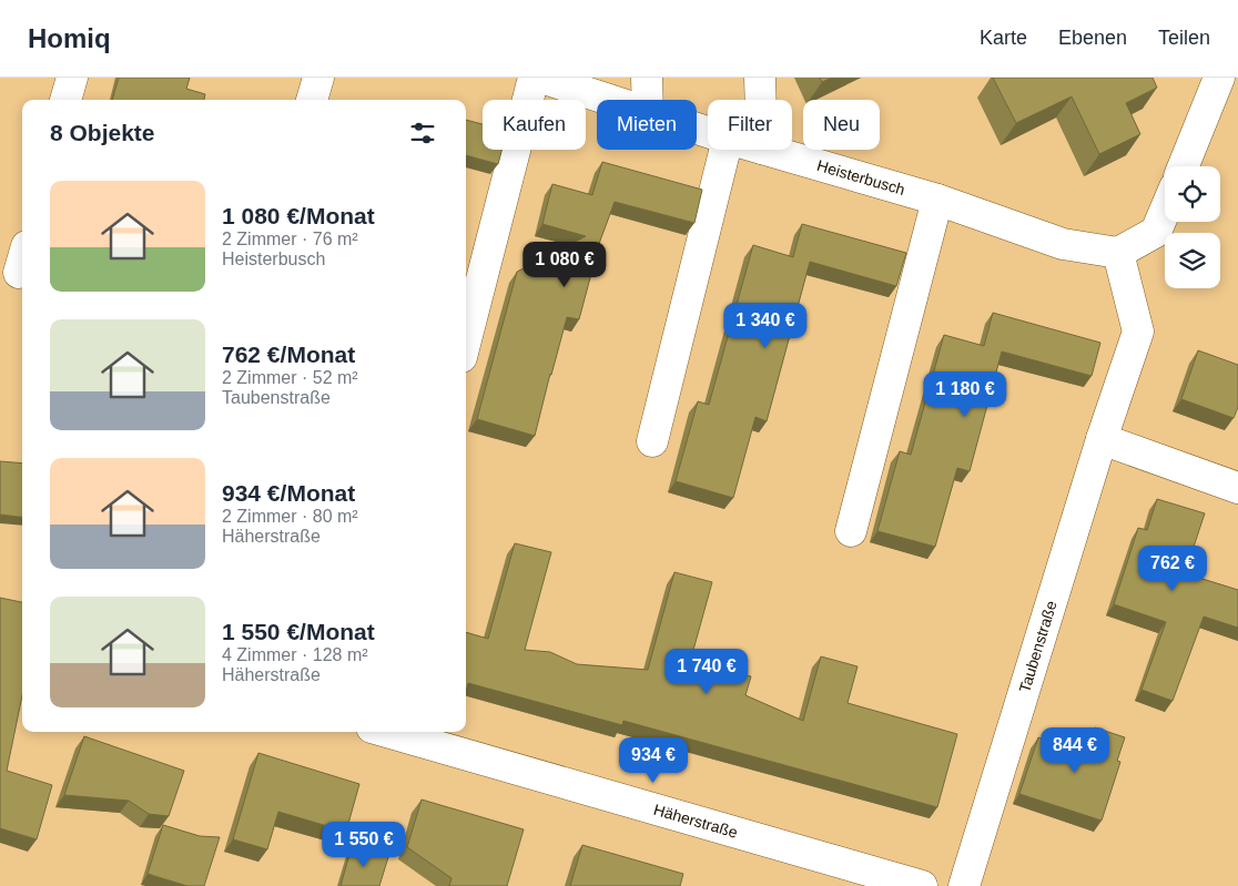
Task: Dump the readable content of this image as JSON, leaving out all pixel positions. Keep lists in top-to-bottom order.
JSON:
{
  "streets": {
    "street": ["Heisterbusch", "Taubenstraße", "Häherstraße"]
  },
  "crossings": [
    ["Heisterbusch", "Taubenstraße"]
  ],
  "page": {
    "header": "Homiq",
    "nav": ["Karte", "Ebenen", "Teilen"],
    "chip": [
      "Kaufen",
      "Mieten",
      "Filter",
      "Neu"
    ],
    "heading": "8 Objekte",
    "list": [
      {
        "name": "1 080 €/Monat",
        "note": "2 Zimmer · 76 m² · Heisterbusch"
      },
      {
        "name": "762 €/Monat",
        "note": "2 Zimmer · 52 m² · Taubenstraße"
      },
      {
        "name": "934 €/Monat",
        "note": "2 Zimmer · 80 m² · Häherstraße"
      },
      {
        "name": "1 550 €/Monat",
        "note": "4 Zimmer · 128 m² · Häherstraße"
      }
    ],
    "price": [
      "1 080 €",
      "1 340 €",
      "1 180 €",
      "762 €",
      "1 740 €",
      "844 €",
      "934 €",
      "1 550 €"
    ]
  }
}
